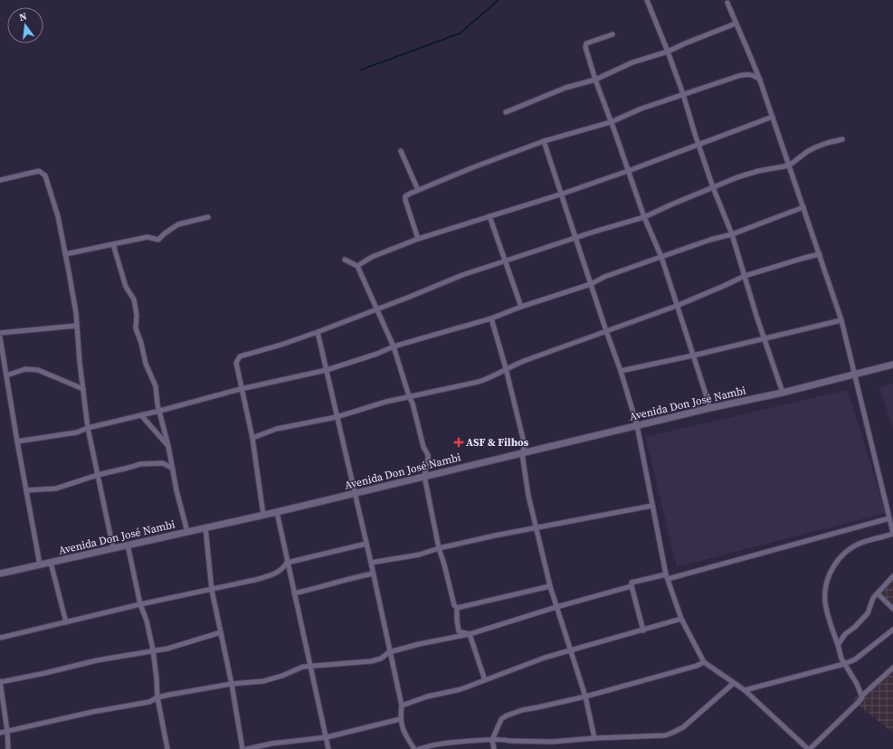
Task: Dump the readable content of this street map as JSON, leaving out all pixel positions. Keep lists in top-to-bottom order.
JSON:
{
  "streets": {
    "street": ["Avenida Don José Nambi"]
  },
  "places": {
    "health": ["ASF & Filhos"]
  },
  "north": "top"
}
